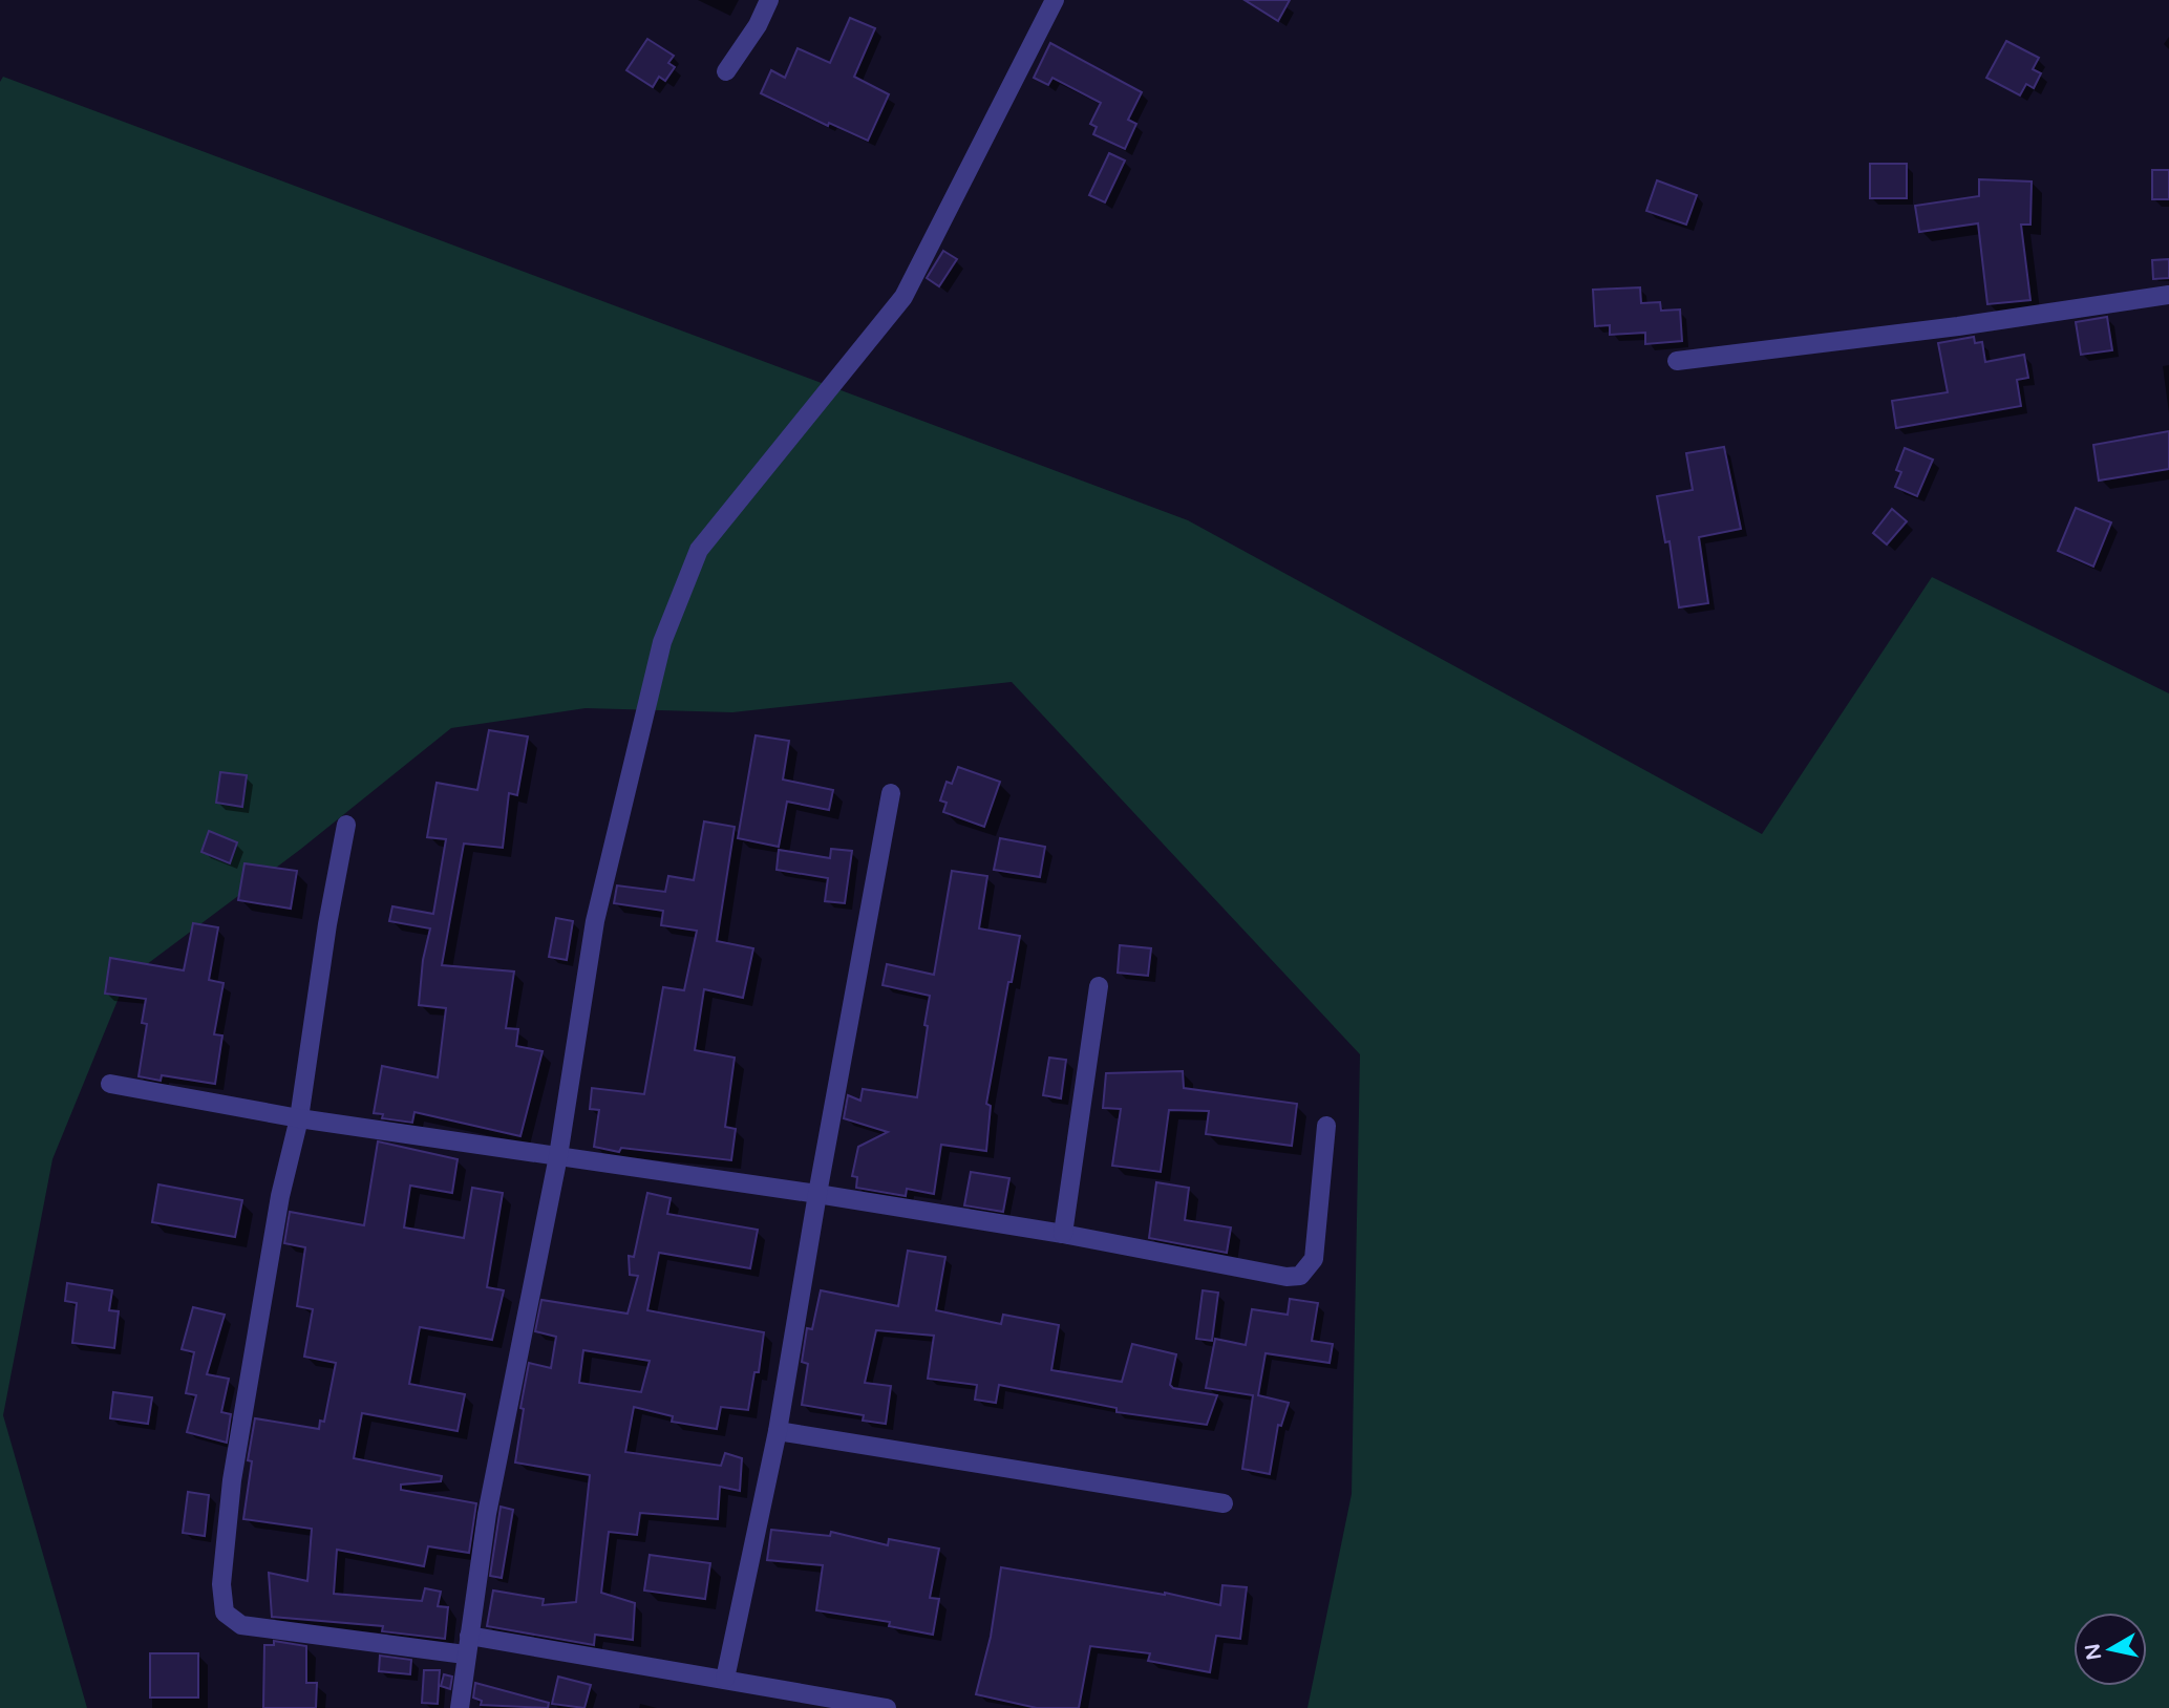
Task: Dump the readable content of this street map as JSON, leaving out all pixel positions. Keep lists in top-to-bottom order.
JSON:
{
  "north": "left"
}
